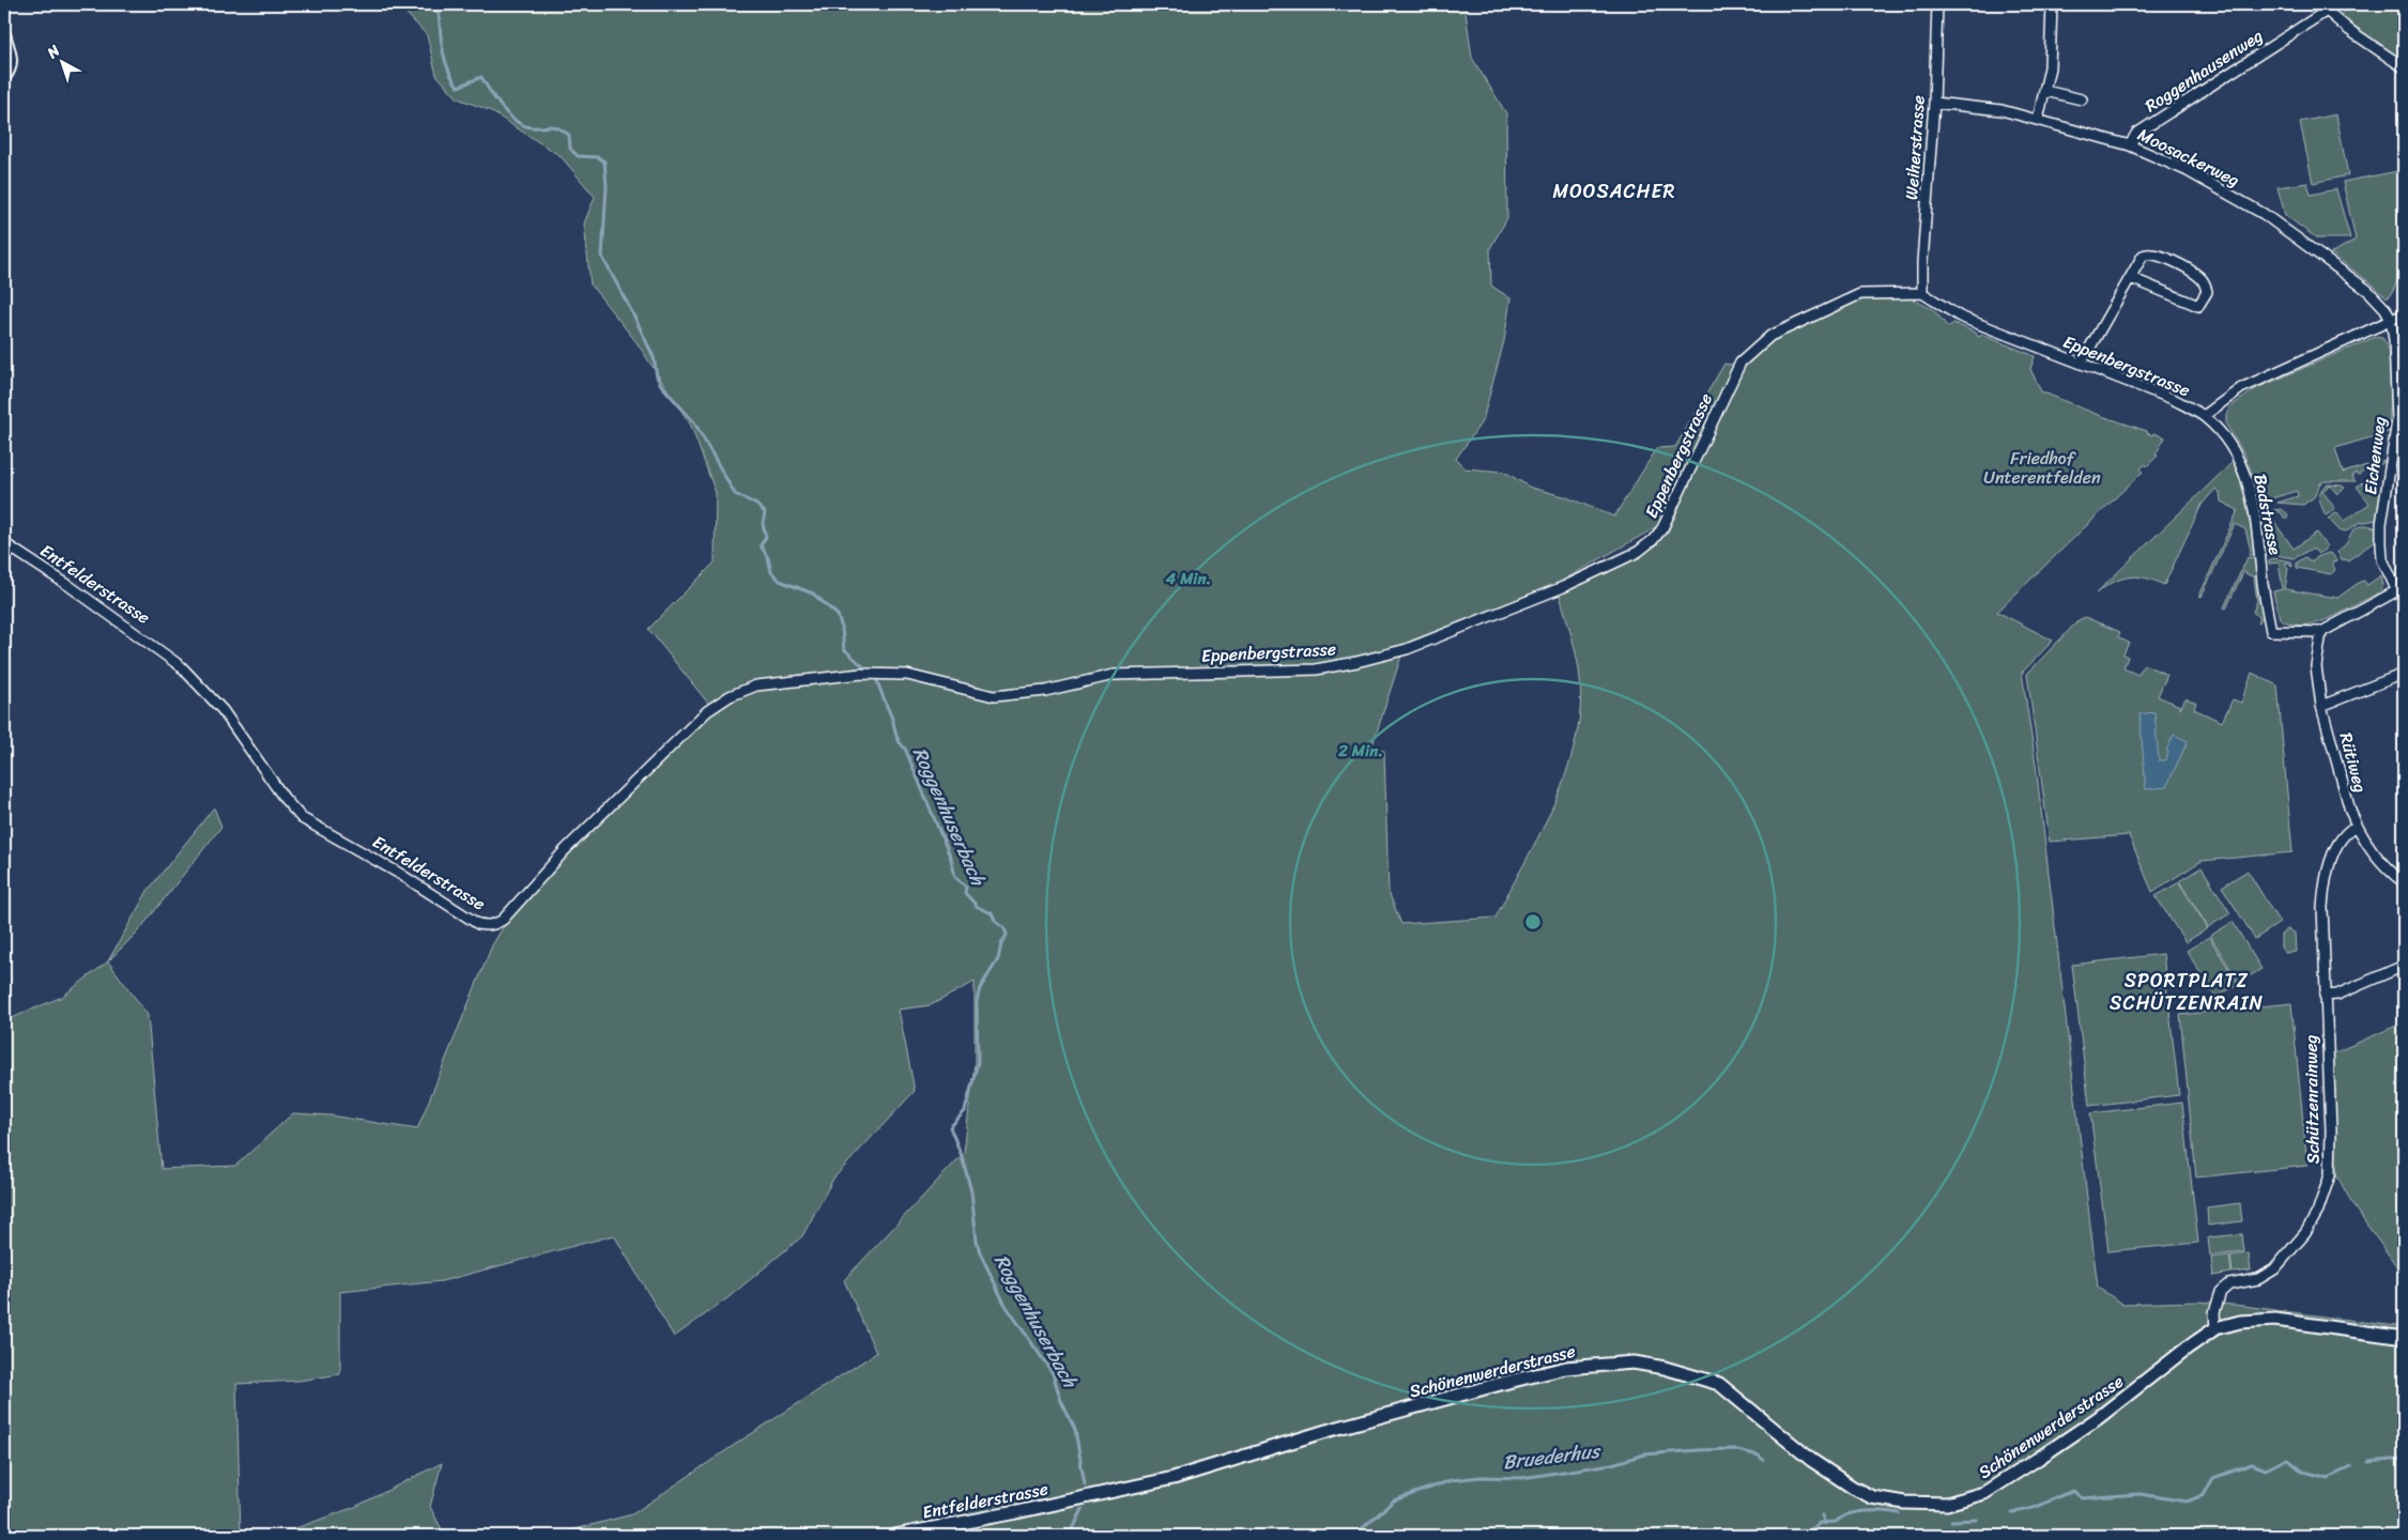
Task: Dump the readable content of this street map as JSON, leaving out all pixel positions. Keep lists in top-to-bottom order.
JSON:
{
  "streets": {
    "street": [
      "Roggenhausenweg",
      "Weiherstrasse",
      "Moosackerweg",
      "Eppenbergstrasse",
      "Eichenweg",
      "Badstrasse",
      "Entfelderstrasse",
      "Rütiweg",
      "Schützenrainweg",
      "Schönenwerderstrasse"
    ]
  },
  "crossings": [
    ["Roggenhausenweg", "Moosackerweg"],
    ["Weiherstrasse", "Moosackerweg"],
    ["Weiherstrasse", "Eppenbergstrasse"],
    ["Moosackerweg", "Eppenbergstrasse"],
    ["Moosackerweg", "Eichenweg"],
    ["Eppenbergstrasse", "Eichenweg"],
    ["Eppenbergstrasse", "Badstrasse"],
    ["Eppenbergstrasse", "Entfelderstrasse"],
    ["Badstrasse", "Rütiweg"],
    ["Entfelderstrasse", "Schönenwerderstrasse"],
    ["Rütiweg", "Schützenrainweg"],
    ["Schützenrainweg", "Schönenwerderstrasse"]
  ],
  "districts": ["MOOSACHER", "SPORTPLATZ SCHÜTZENRAIN"],
  "water": ["Roggenhuserbach", "Bruederhus"],
  "parks": ["Friedhof Unterentfelden"],
  "north": "top left",
  "rings": ["4 Min.", "2 Min."]
}
